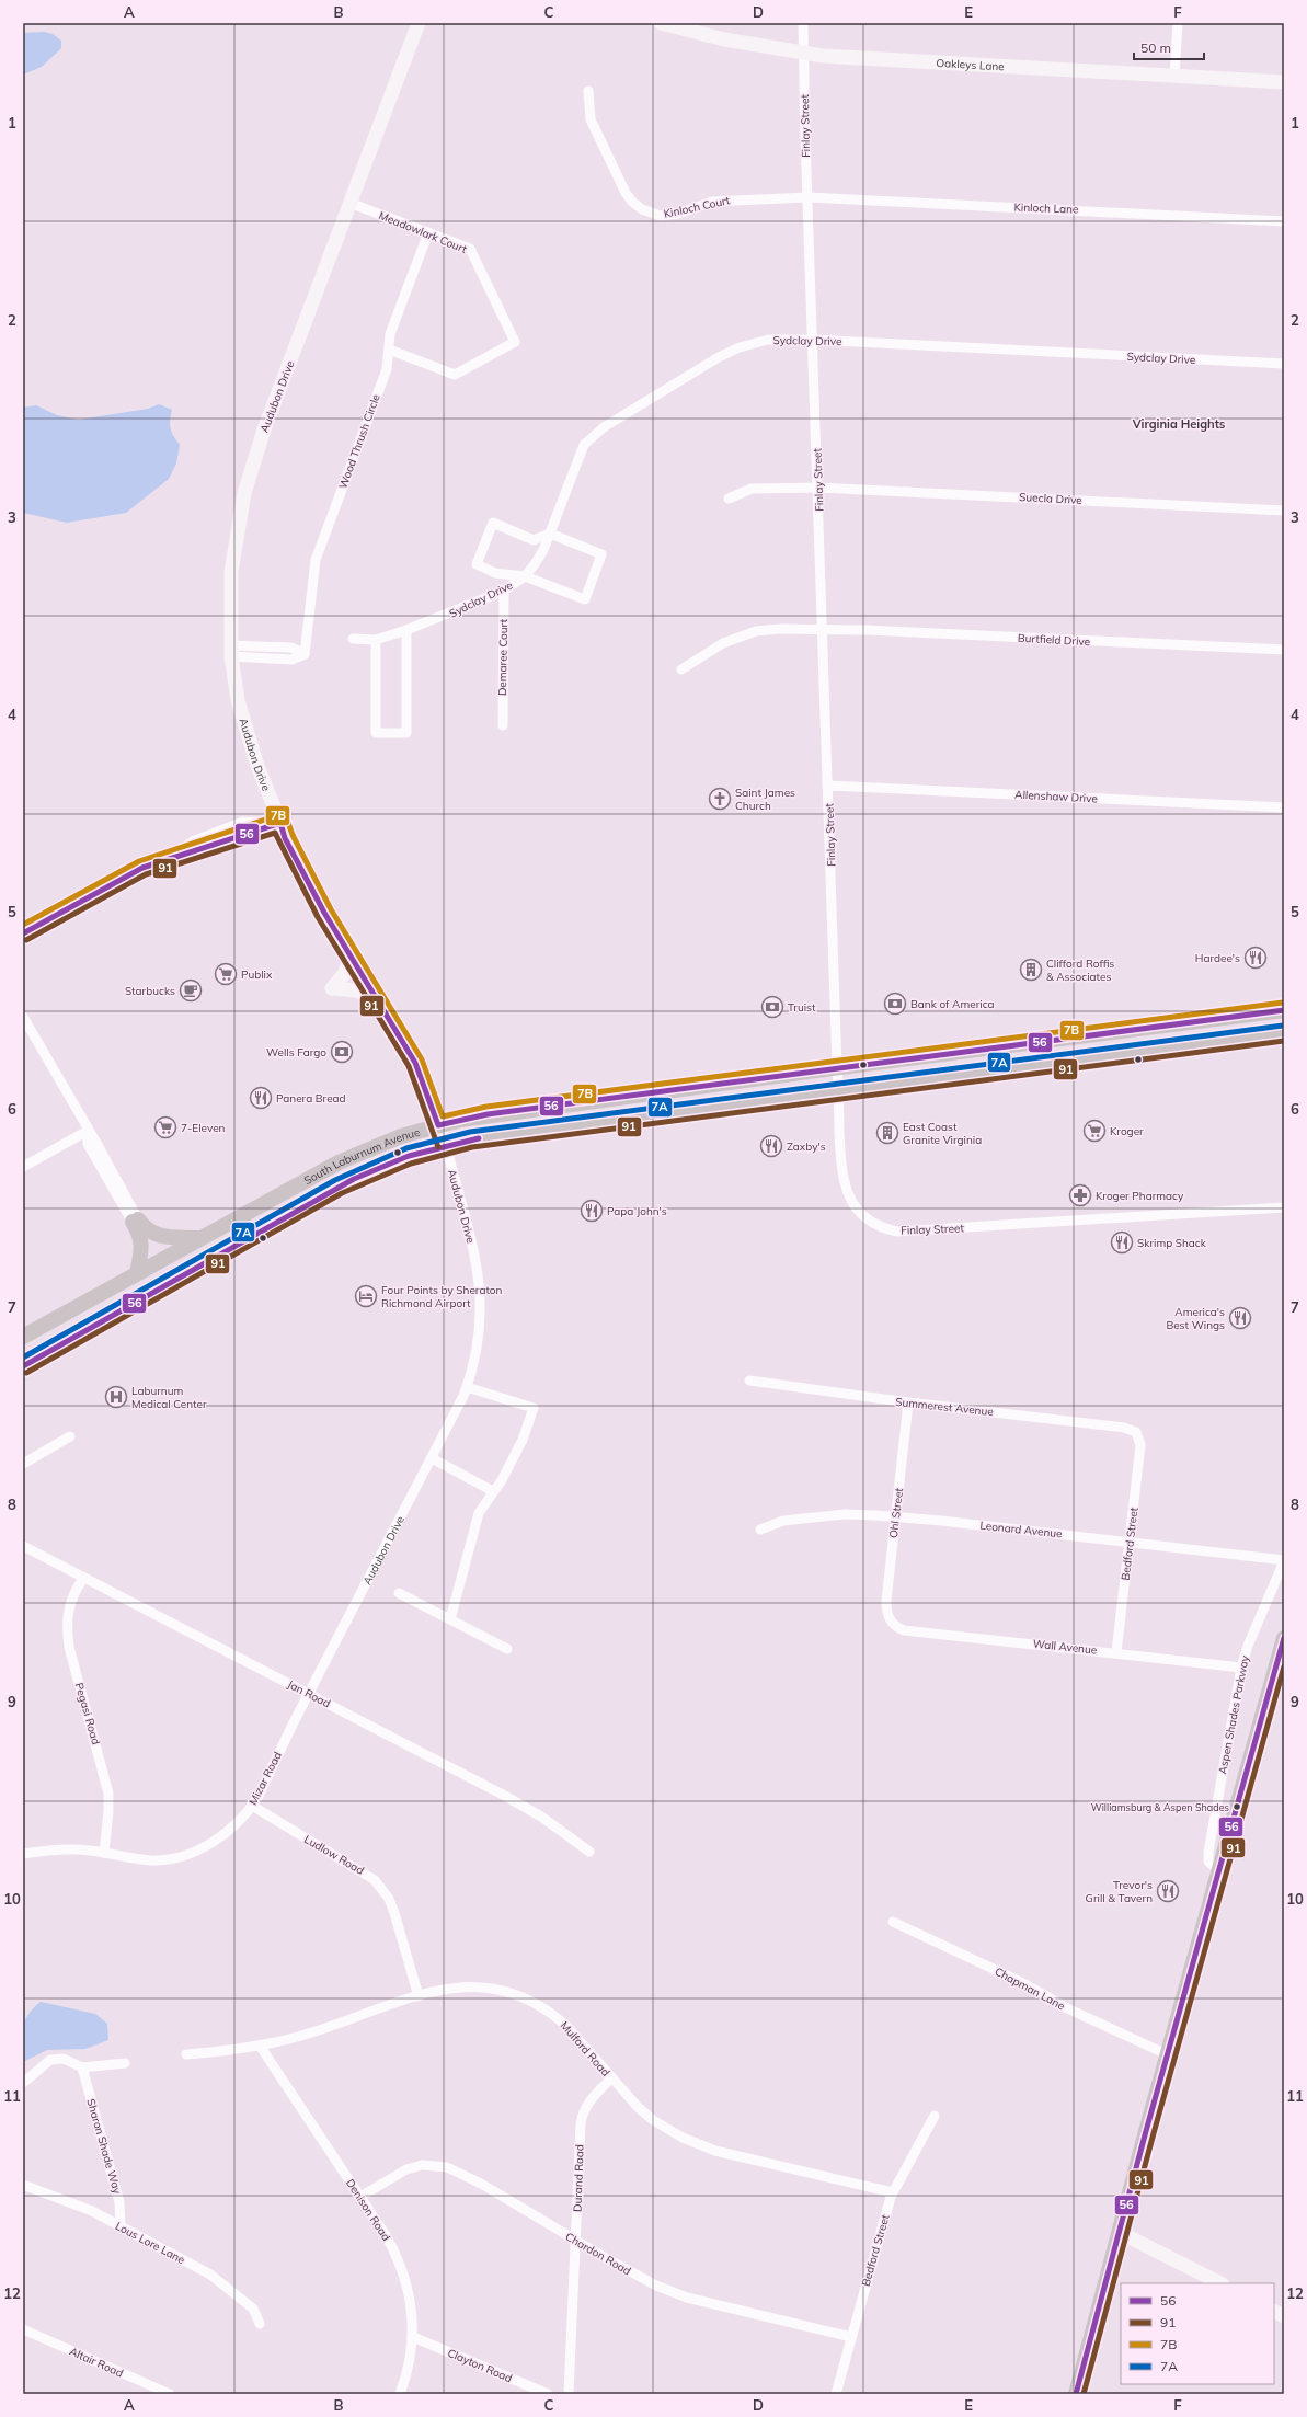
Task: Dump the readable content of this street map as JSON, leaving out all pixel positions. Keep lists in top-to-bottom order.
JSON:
{
  "streets": {
    "main road": ["South Laburnum Avenue"],
    "street": [
      "Oakleys Lane",
      "Finlay Street",
      "Kinloch Court",
      "Kinloch Lane",
      "Meadowlark Court",
      "Sydclay Drive",
      "Audubon Drive",
      "Wood Thrush Circle",
      "Suecla Drive",
      "Burtfield Drive",
      "Demaree Court",
      "Allenshaw Drive",
      "Summerest Avenue",
      "Ohl Street",
      "Leonard Avenue",
      "Bedford Street",
      "Wall Avenue",
      "Jan Road",
      "Pegasi Road",
      "Aspen Shades Parkway",
      "Mizar Road",
      "Ludlow Road",
      "Chapman Lane",
      "Mulford Road",
      "Sharon Shade Way",
      "Durand Road",
      "Denison Road",
      "Lous Lore Lane",
      "Chardon Road",
      "Altair Road",
      "Clayton Road"
    ]
  },
  "crossings": [
    ["Oakleys Lane", "Finlay Street"],
    ["Finlay Street", "Kinloch Court"],
    ["Finlay Street", "Kinloch Lane"],
    ["Finlay Street", "Sydclay Drive"],
    ["Finlay Street", "Suecla Drive"],
    ["Finlay Street", "Burtfield Drive"],
    ["Finlay Street", "Allenshaw Drive"],
    ["Finlay Street", "South Laburnum Avenue"],
    ["Kinloch Court", "Kinloch Lane"],
    ["Meadowlark Court", "Audubon Drive"],
    ["Meadowlark Court", "Wood Thrush Circle"],
    ["Sydclay Drive", "Demaree Court"],
    ["Audubon Drive", "Wood Thrush Circle"],
    ["Audubon Drive", "South Laburnum Avenue"],
    ["Audubon Drive", "Jan Road"],
    ["Audubon Drive", "Mizar Road"],
    ["Summerest Avenue", "Ohl Street"],
    ["Summerest Avenue", "Bedford Street"],
    ["Ohl Street", "Leonard Avenue"],
    ["Ohl Street", "Wall Avenue"],
    ["Leonard Avenue", "Bedford Street"],
    ["Leonard Avenue", "Aspen Shades Parkway"],
    ["Bedford Street", "Wall Avenue"],
    ["Bedford Street", "Mulford Road"],
    ["Bedford Street", "Chardon Road"],
    ["Wall Avenue", "Aspen Shades Parkway"],
    ["Jan Road", "Pegasi Road"],
    ["Jan Road", "Mizar Road"],
    ["Pegasi Road", "Mizar Road"],
    ["Mizar Road", "Ludlow Road"],
    ["Ludlow Road", "Mulford Road"],
    ["Mulford Road", "Durand Road"],
    ["Mulford Road", "Denison Road"],
    ["Sharon Shade Way", "Lous Lore Lane"],
    ["Durand Road", "Chardon Road"],
    ["Denison Road", "Chardon Road"],
    ["Denison Road", "Clayton Road"]
  ],
  "districts": ["Virginia Heights"],
  "places": {
    "church": ["Saint James Church"],
    "restaurant": [
      "Hardee's",
      "Panera Bread",
      "Zaxby's",
      "Papa John's",
      "Skrimp Shack",
      "America's Best Wings",
      "Trevor's Grill & Tavern"
    ],
    "building": ["Clifford Roffis & Associates", "East Coast Granite Virginia"],
    "supermarket": ["Publix", "7-Eleven", "Kroger"],
    "cafe": ["Starbucks"],
    "bank": ["Bank of America", "Truist", "Wells Fargo"],
    "pharmacy": ["Kroger Pharmacy"],
    "hotel": ["Four Points by Sheraton Richmond Airport"],
    "hospital": ["Laburnum Medical Center"],
    "other": ["Williamsburg & Aspen Shades"]
  },
  "lines": [
    "transit line 7B",
    "transit line 56",
    "transit line 91",
    "transit line 7A"
  ],
  "legend": [
    "56",
    "91",
    "7B",
    "7A"
  ],
  "scale_bar": "50 m",
  "grid": {
    "columns": [
      "A",
      "B",
      "C",
      "D",
      "E",
      "F"
    ],
    "rows": [
      "1",
      "2",
      "3",
      "4",
      "5",
      "6",
      "7",
      "8",
      "9",
      "10",
      "11",
      "12"
    ]
  }
}
